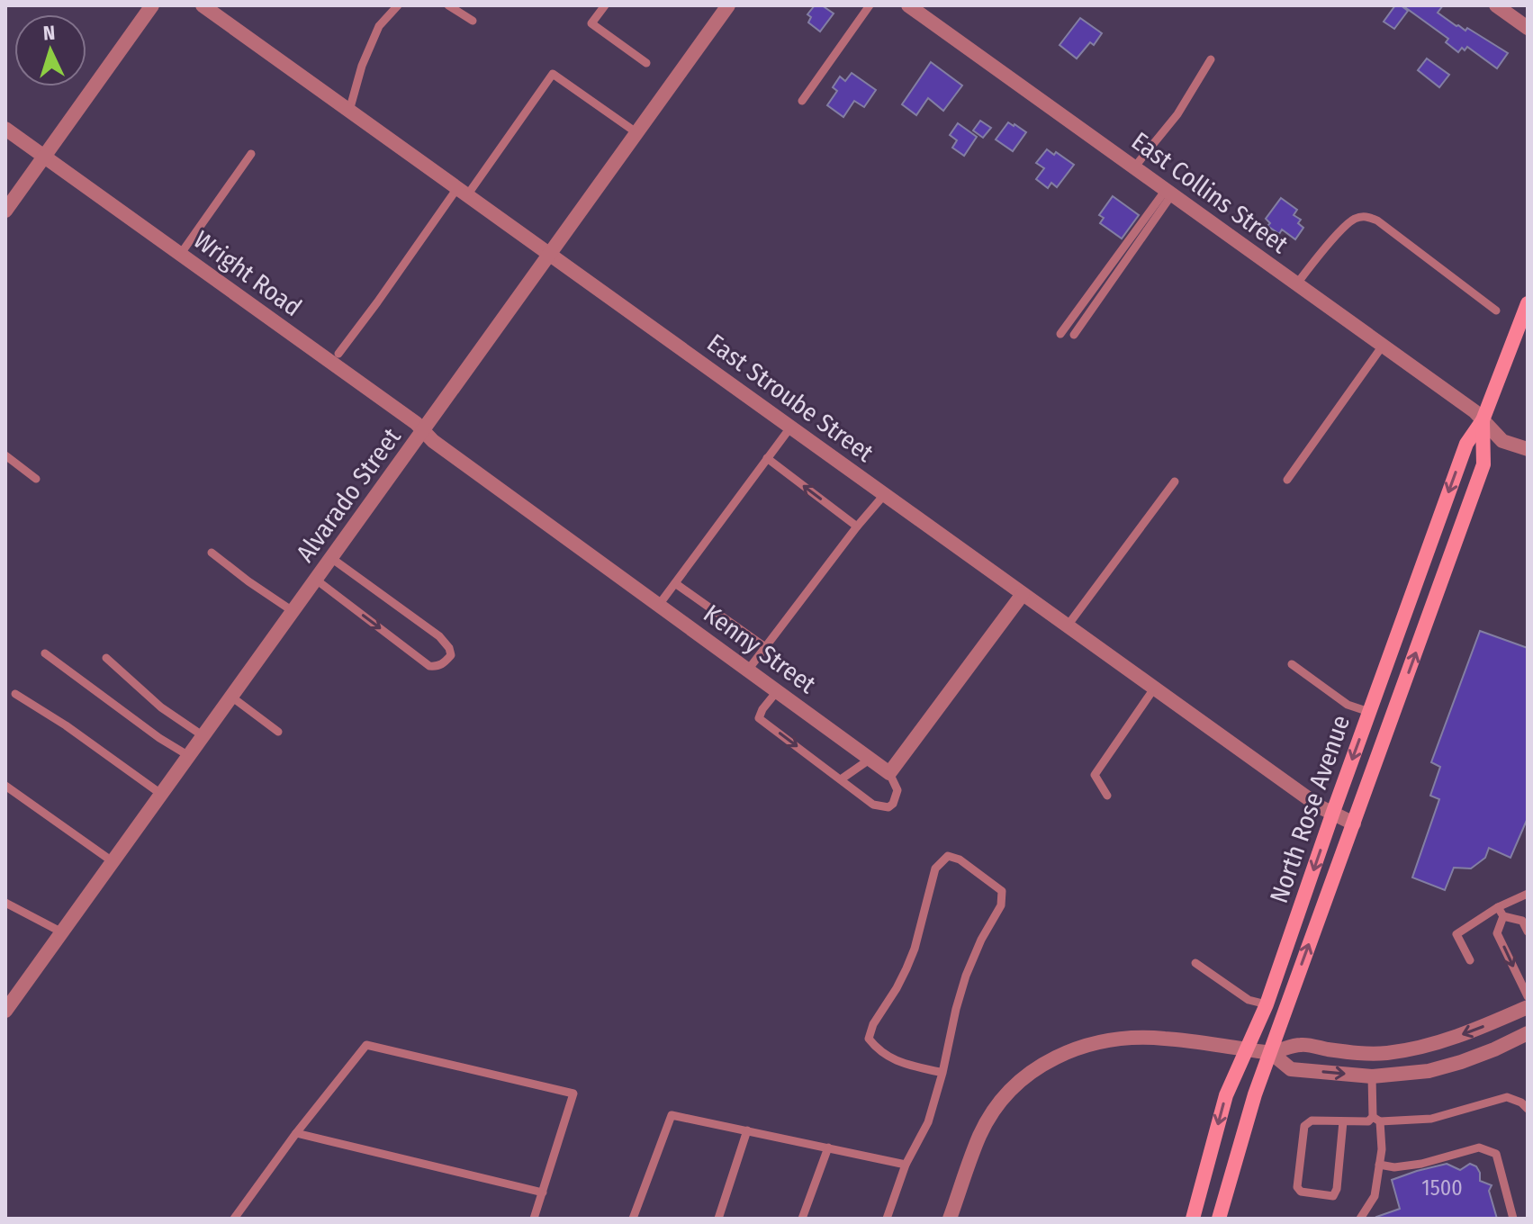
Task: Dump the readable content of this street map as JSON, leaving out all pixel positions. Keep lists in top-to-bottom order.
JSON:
{
  "streets": {
    "main road": ["North Rose Avenue"],
    "street": [
      "East Collins Street",
      "Wright Road",
      "East Stroube Street",
      "Alvarado Street",
      "Kenny Street"
    ]
  },
  "crossings": [
    ["East Collins Street", "North Rose Avenue"],
    ["Wright Road", "Alvarado Street"],
    ["Wright Road", "Kenny Street"],
    ["East Stroube Street", "Alvarado Street"],
    ["East Stroube Street", "North Rose Avenue"],
    ["Alvarado Street", "Kenny Street"]
  ],
  "house_numbers": ["1500"],
  "north": "top"
}
